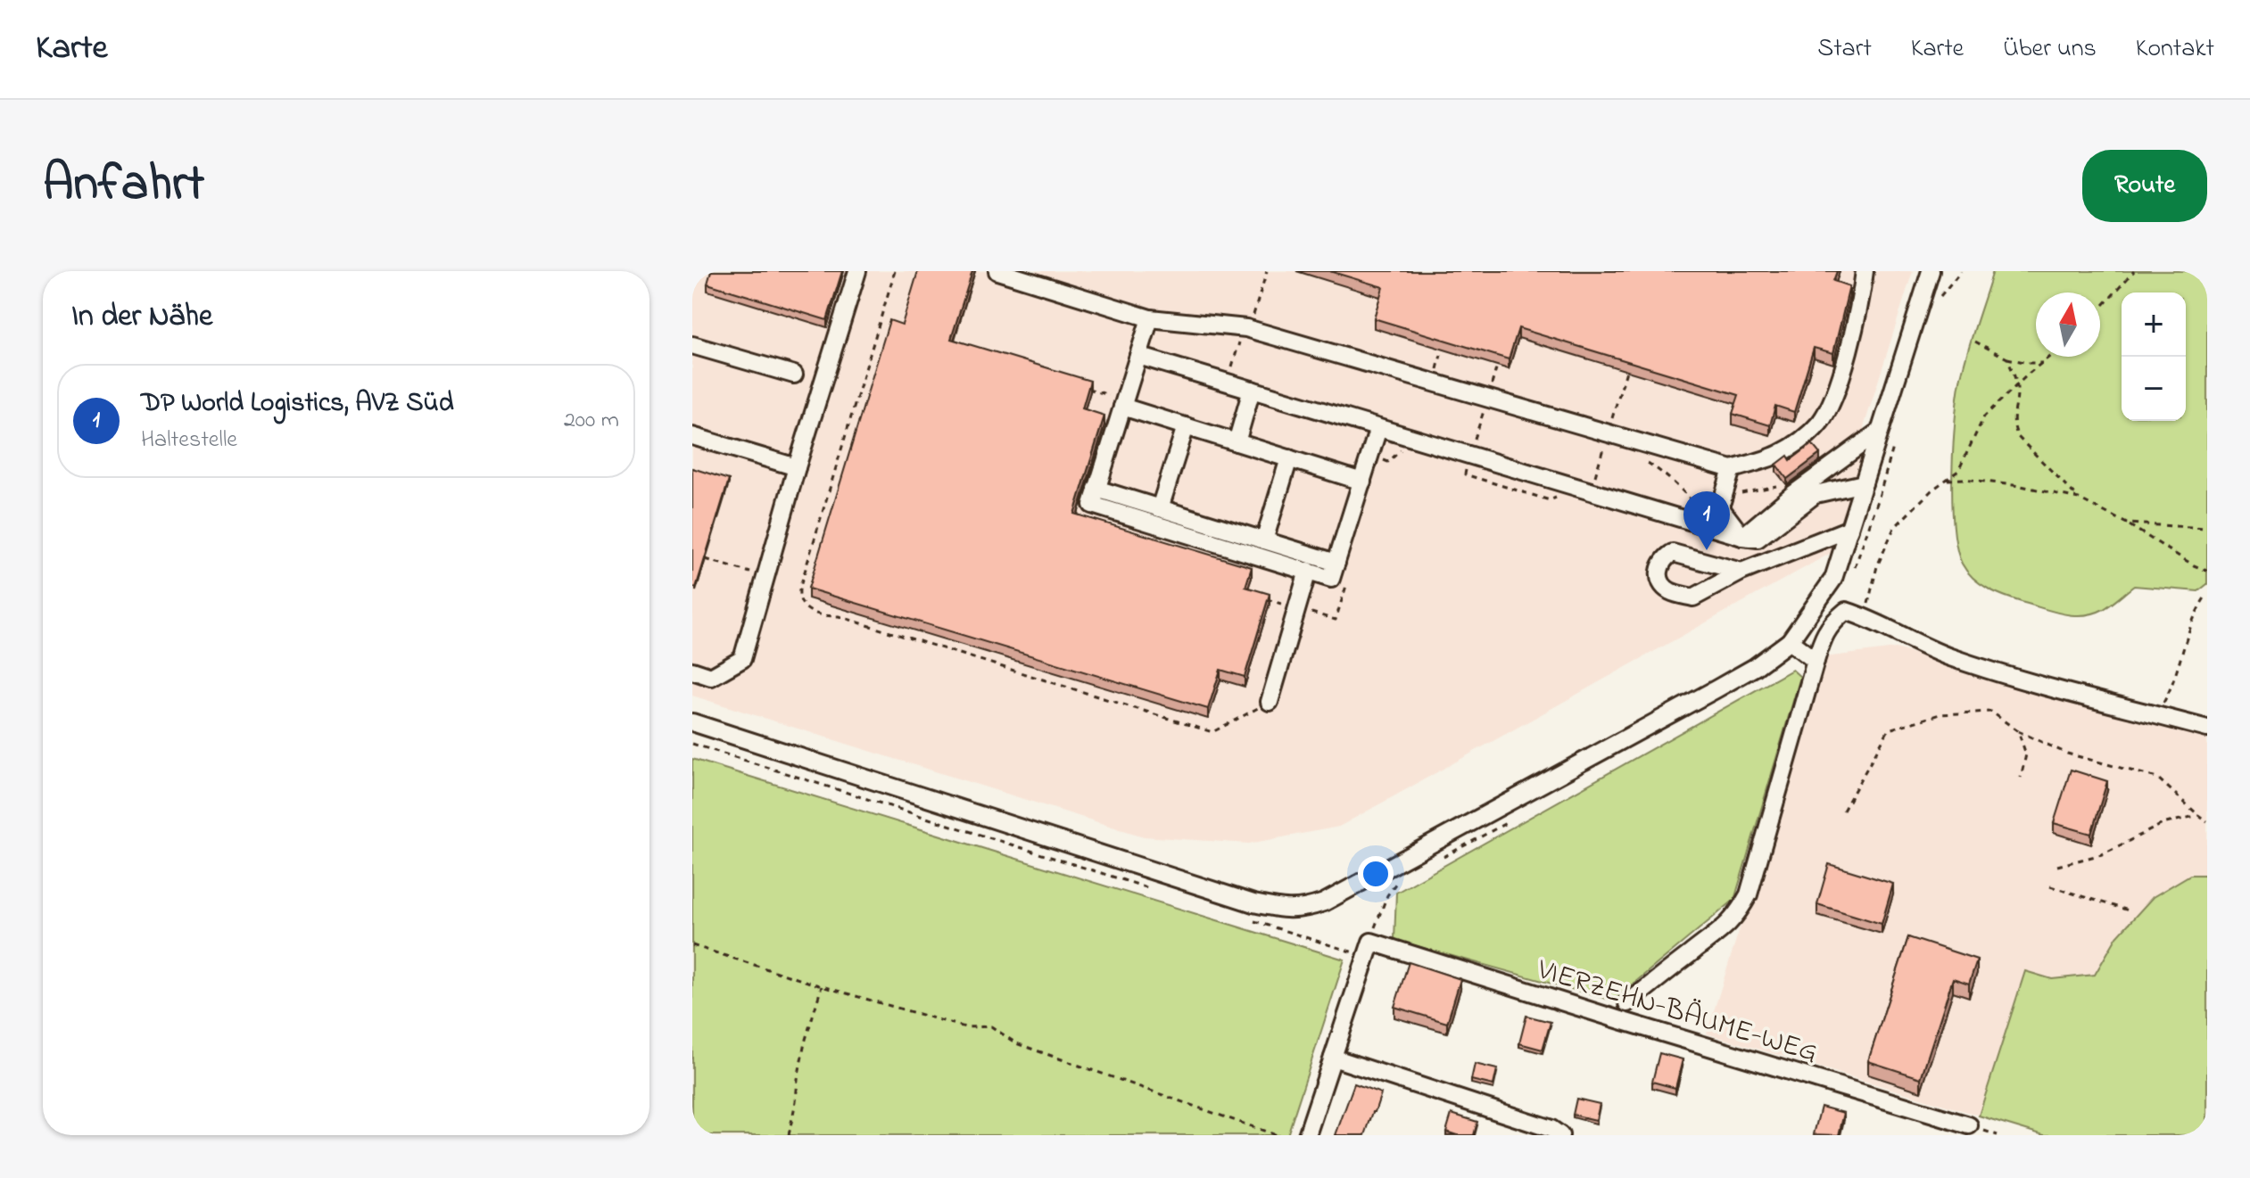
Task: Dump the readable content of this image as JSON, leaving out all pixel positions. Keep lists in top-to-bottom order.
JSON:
{
  "streets": {
    "street": ["VIERZEHN-BÄUME-WEG"]
  },
  "north": "top",
  "page": {
    "header": "Karte",
    "nav": [
      "Start",
      "Karte",
      "Über uns",
      "Kontakt"
    ],
    "title": "Anfahrt",
    "buttons": "Route",
    "heading": "In der Nähe",
    "map_buttons": ["+", "−"],
    "list": [
      {
        "mark": "1",
        "name": "DP World Logistics, AVZ Süd",
        "note": "Haltestelle",
        "value": "200 m"
      }
    ],
    "pins": "1"
  }
}
